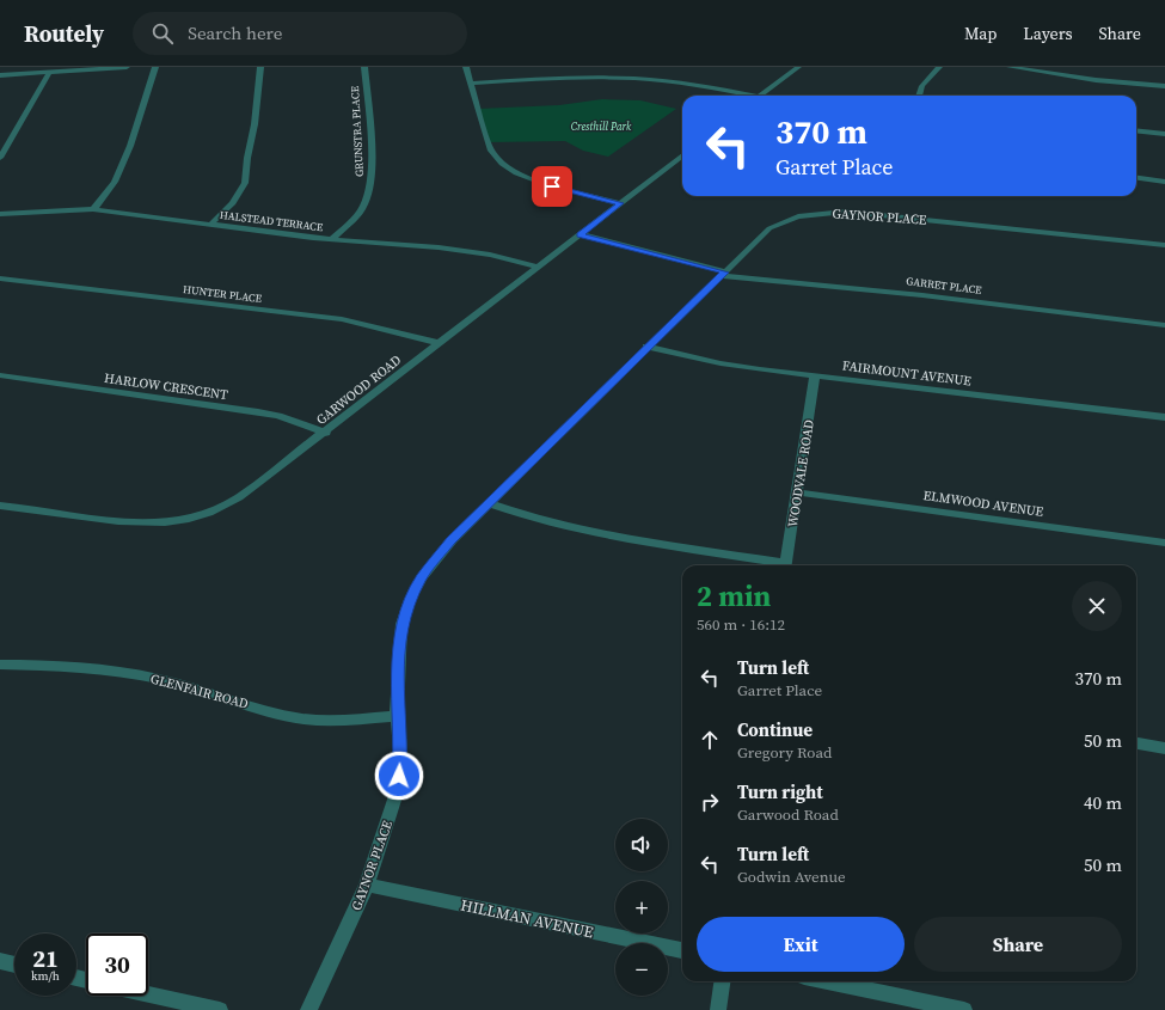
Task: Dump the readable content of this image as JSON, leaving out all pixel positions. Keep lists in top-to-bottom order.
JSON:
{
  "streets": {
    "street": [
      "GRUNSTRA PLACE",
      "GAYNOR PLACE",
      "HALSTEAD TERRACE",
      "GARRET PLACE",
      "HUNTER PLACE",
      "FAIRMOUNT AVENUE",
      "HARLOW CRESCENT",
      "GARWOOD ROAD",
      "WOODVALE ROAD",
      "ELMWOOD AVENUE",
      "GLENFAIR ROAD",
      "HILLMAN AVENUE"
    ]
  },
  "crossings": [
    ["GRUNSTRA PLACE", "HALSTEAD TERRACE"],
    ["GAYNOR PLACE", "GARRET PLACE"],
    ["GAYNOR PLACE", "FAIRMOUNT AVENUE"],
    ["GAYNOR PLACE", "GLENFAIR ROAD"],
    ["GAYNOR PLACE", "HILLMAN AVENUE"],
    ["HALSTEAD TERRACE", "GARWOOD ROAD"],
    ["GARRET PLACE", "GARWOOD ROAD"],
    ["HUNTER PLACE", "GARWOOD ROAD"],
    ["FAIRMOUNT AVENUE", "WOODVALE ROAD"],
    ["HARLOW CRESCENT", "GARWOOD ROAD"],
    ["WOODVALE ROAD", "ELMWOOD AVENUE"]
  ],
  "parks": ["Cresthill Park"],
  "page": {
    "header": "Routely",
    "search": "Search here",
    "nav": ["Map", "Layers", "Share"],
    "turn": ["370 m", "Garret Place"],
    "heading": ["2 min", "560 m · 16:12"],
    "list": [
      {
        "name": "Turn left",
        "note": "Garret Place",
        "value": "370 m"
      },
      {
        "name": "Continue",
        "note": "Gregory Road",
        "value": "50 m"
      },
      {
        "name": "Turn right",
        "note": "Garwood Road",
        "value": "40 m"
      },
      {
        "name": "Turn left",
        "note": "Godwin Avenue",
        "value": "50 m"
      }
    ],
    "map_buttons": ["+", "−"],
    "buttons": ["Exit", "Share"],
    "speed": "21 km/h",
    "limit": "30"
  }
}
